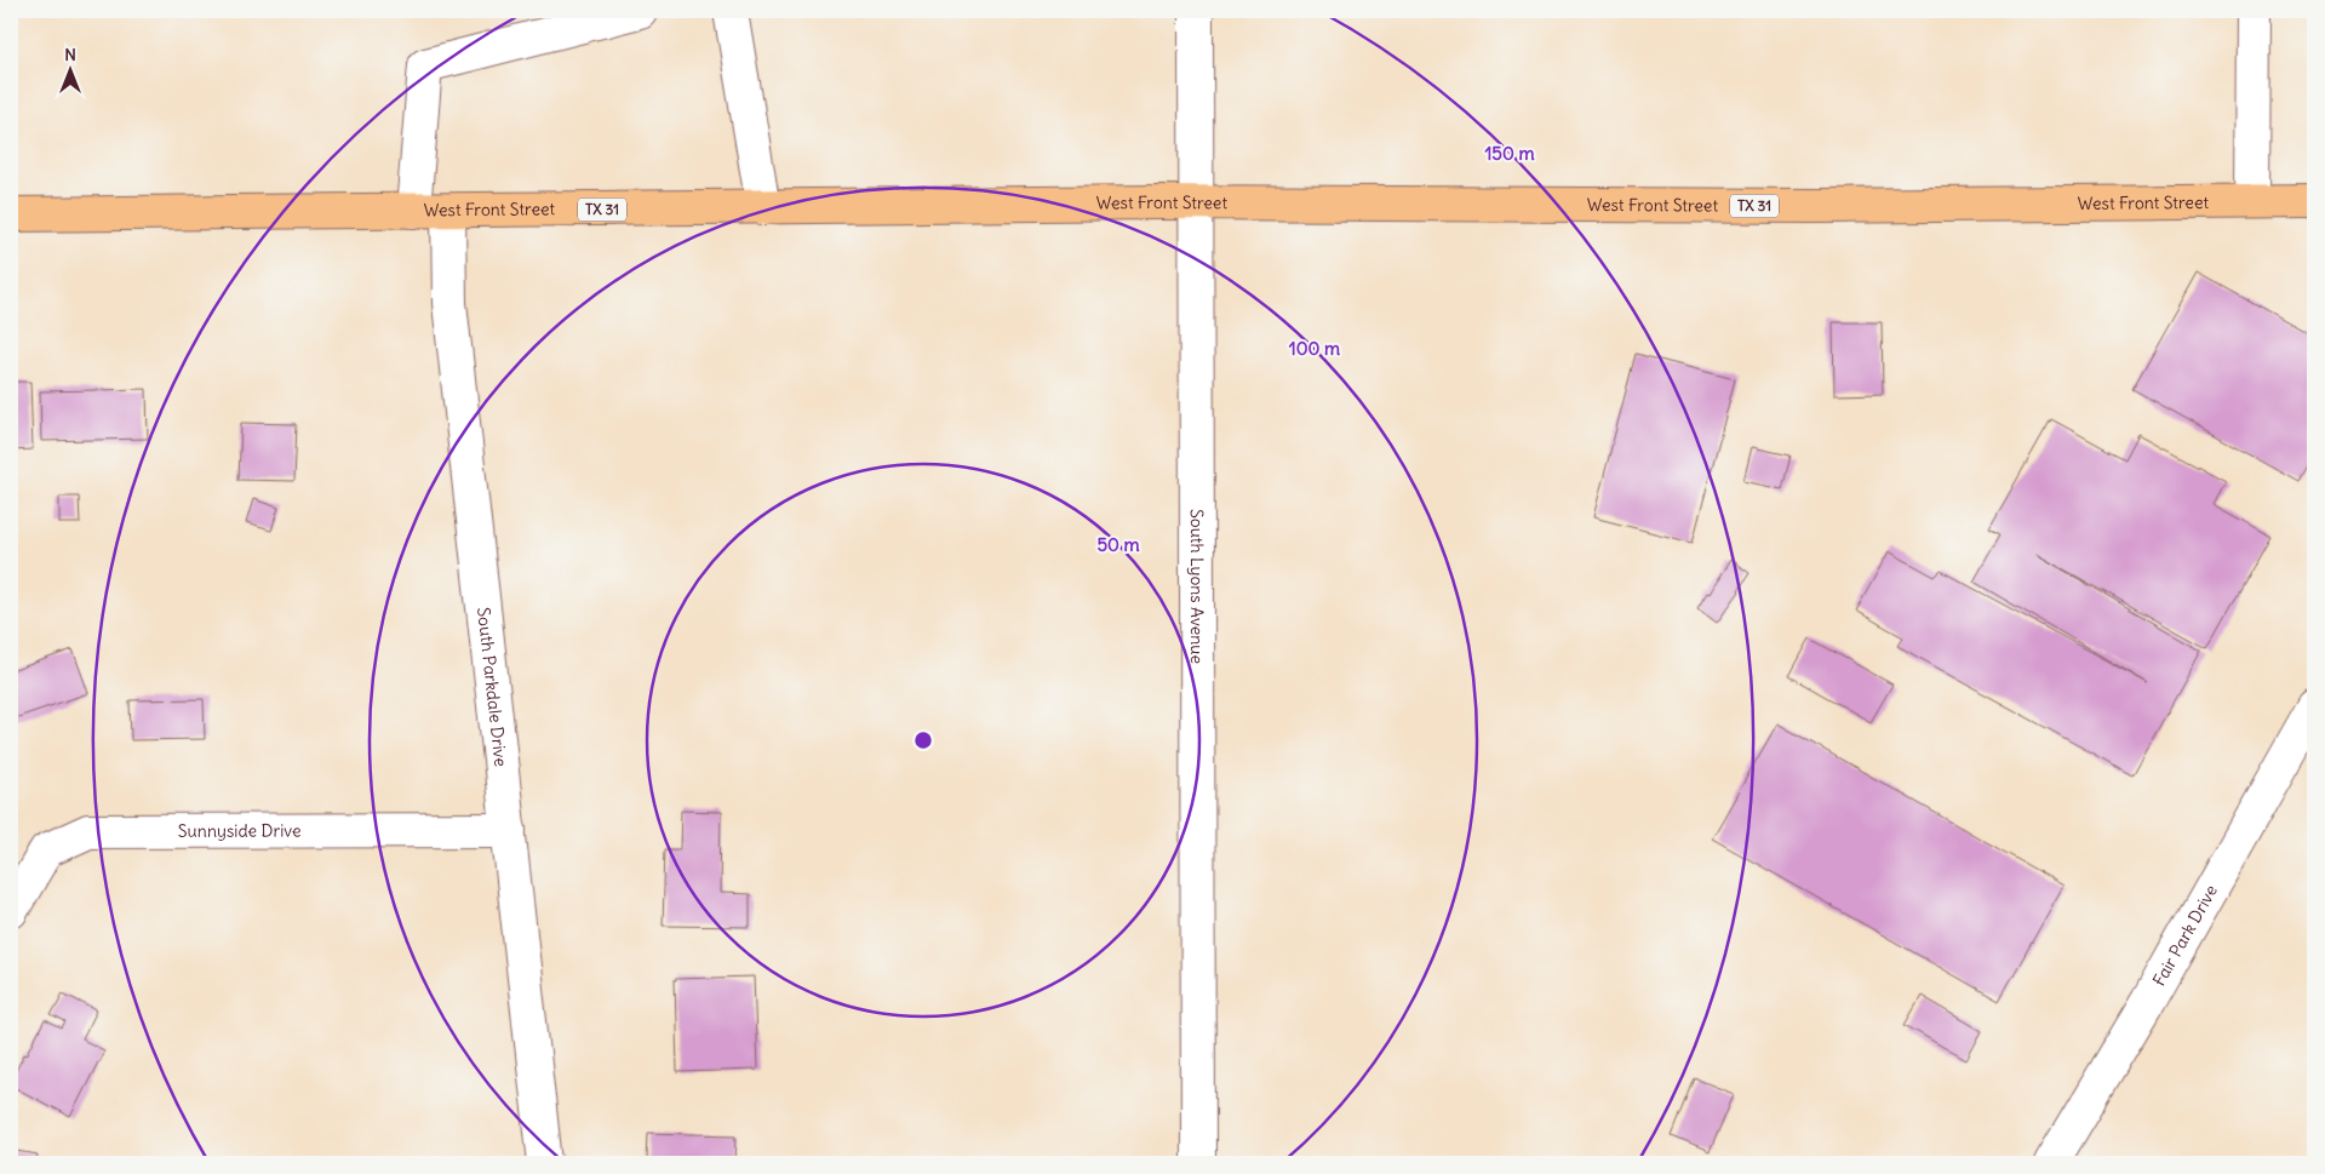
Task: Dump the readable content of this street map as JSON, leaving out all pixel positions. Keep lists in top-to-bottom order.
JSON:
{
  "streets": {
    "main road": ["West Front Street", "TX 31"],
    "street": [
      "South Lyons Avenue",
      "South Parkdale Drive",
      "Sunnyside Drive",
      "Fair Park Drive"
    ]
  },
  "crossings": [
    ["West Front Street", "South Lyons Avenue"],
    ["West Front Street", "South Parkdale Drive"],
    ["South Parkdale Drive", "Sunnyside Drive"]
  ],
  "north": "top",
  "rings": ["150 m", "100 m", "50 m"]
}
